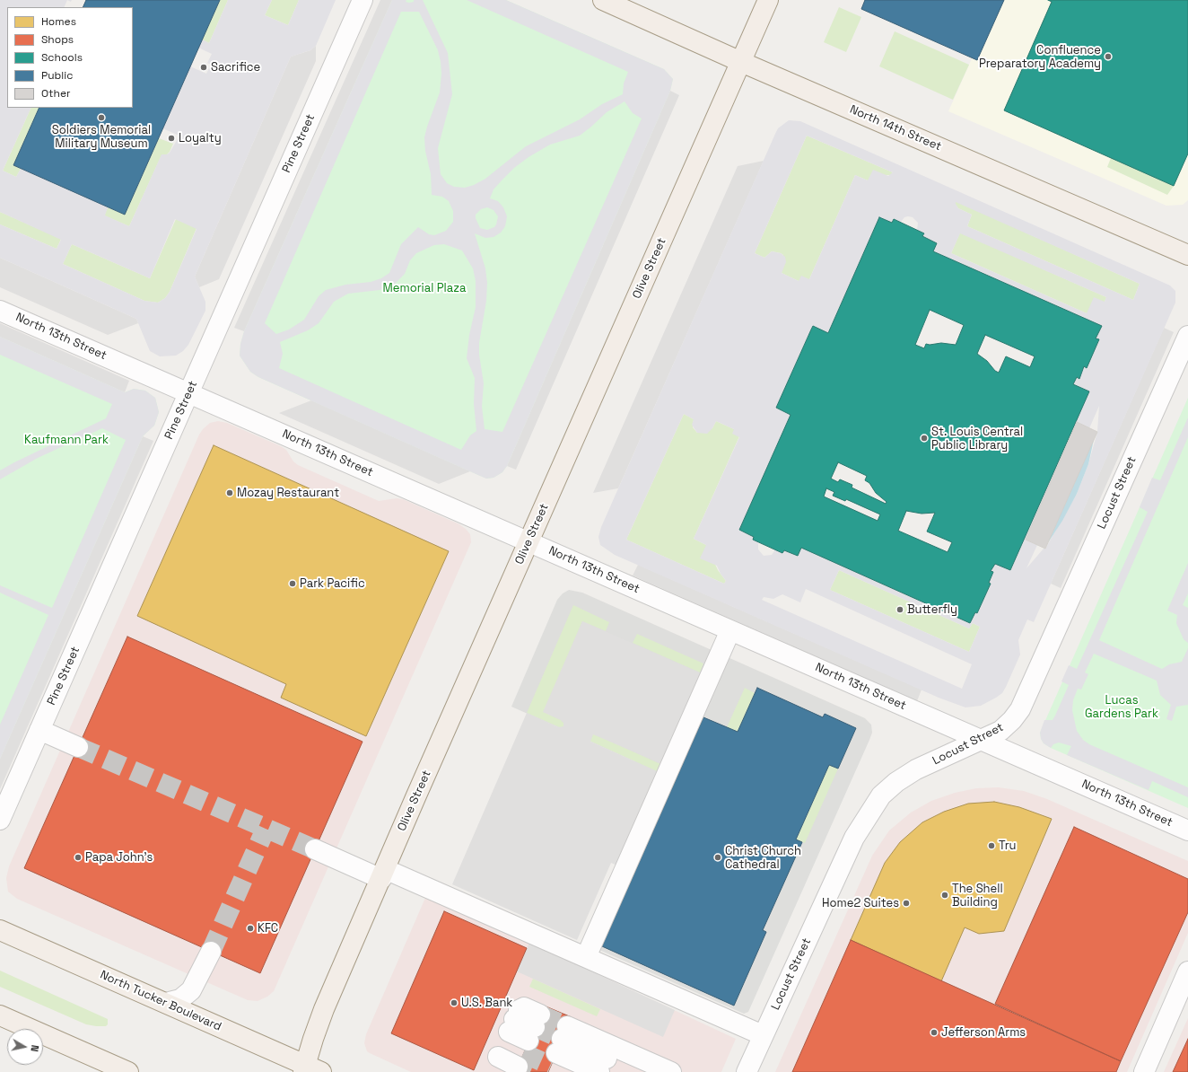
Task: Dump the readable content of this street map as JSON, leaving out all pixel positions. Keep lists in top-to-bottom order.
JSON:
{
  "streets": {
    "main road": ["North 14th Street", "Olive Street", "North Tucker Boulevard"],
    "street": ["Pine Street", "North 13th Street", "Locust Street"]
  },
  "crossings": [
    ["North 14th Street", "Olive Street"],
    ["Pine Street", "North 13th Street"],
    ["Olive Street", "North 13th Street"],
    ["Olive Street", "North Tucker Boulevard"],
    ["North 13th Street", "Locust Street"]
  ],
  "parks": ["Memorial Plaza", "Kaufmann Park", "Lucas Gardens Park"],
  "places": [
    "Confluence Preparatory Academy",
    "Sacrifice",
    "Soldiers Memorial Military Museum",
    "Loyalty",
    "St. Louis Central Public Library",
    "Mozay Restaurant",
    "Park Pacific",
    "Butterfly",
    "Tru",
    "Papa John's",
    "Christ Church Cathedral",
    "The Shell Building",
    "Home2 Suites",
    "KFC",
    "U.S. Bank",
    "Jefferson Arms"
  ],
  "legend": [
    "Homes",
    "Shops",
    "Schools",
    "Public",
    "Other"
  ],
  "north": "right"
}
